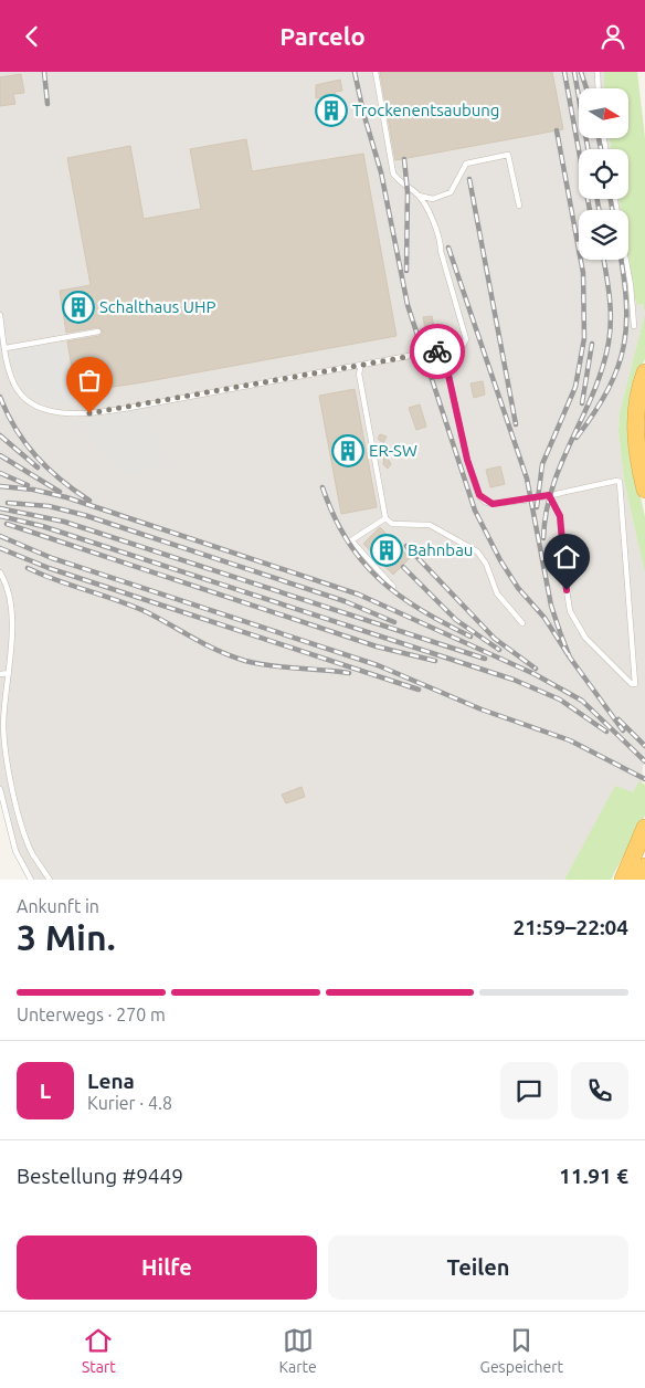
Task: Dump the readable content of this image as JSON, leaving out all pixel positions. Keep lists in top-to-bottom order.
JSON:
{
  "places": {
    "building": [
      "Trockenentsaubung",
      "Schalthaus UHP",
      "ER-SW",
      "Bahnbau"
    ]
  },
  "north": "right",
  "page": {
    "header": "Parcelo",
    "heading": ["3 Min.", "Ankunft in", "21:59–22:04"],
    "panel": [
      "Lena",
      "Kurier · 4.8",
      "Bestellung #9449",
      "11.91 €"
    ],
    "bar": "Unterwegs · 270 m",
    "round": "L",
    "buttons": ["Hilfe", "Teilen"],
    "tabs": ["Start", "Karte", "Gespeichert"]
  }
}
